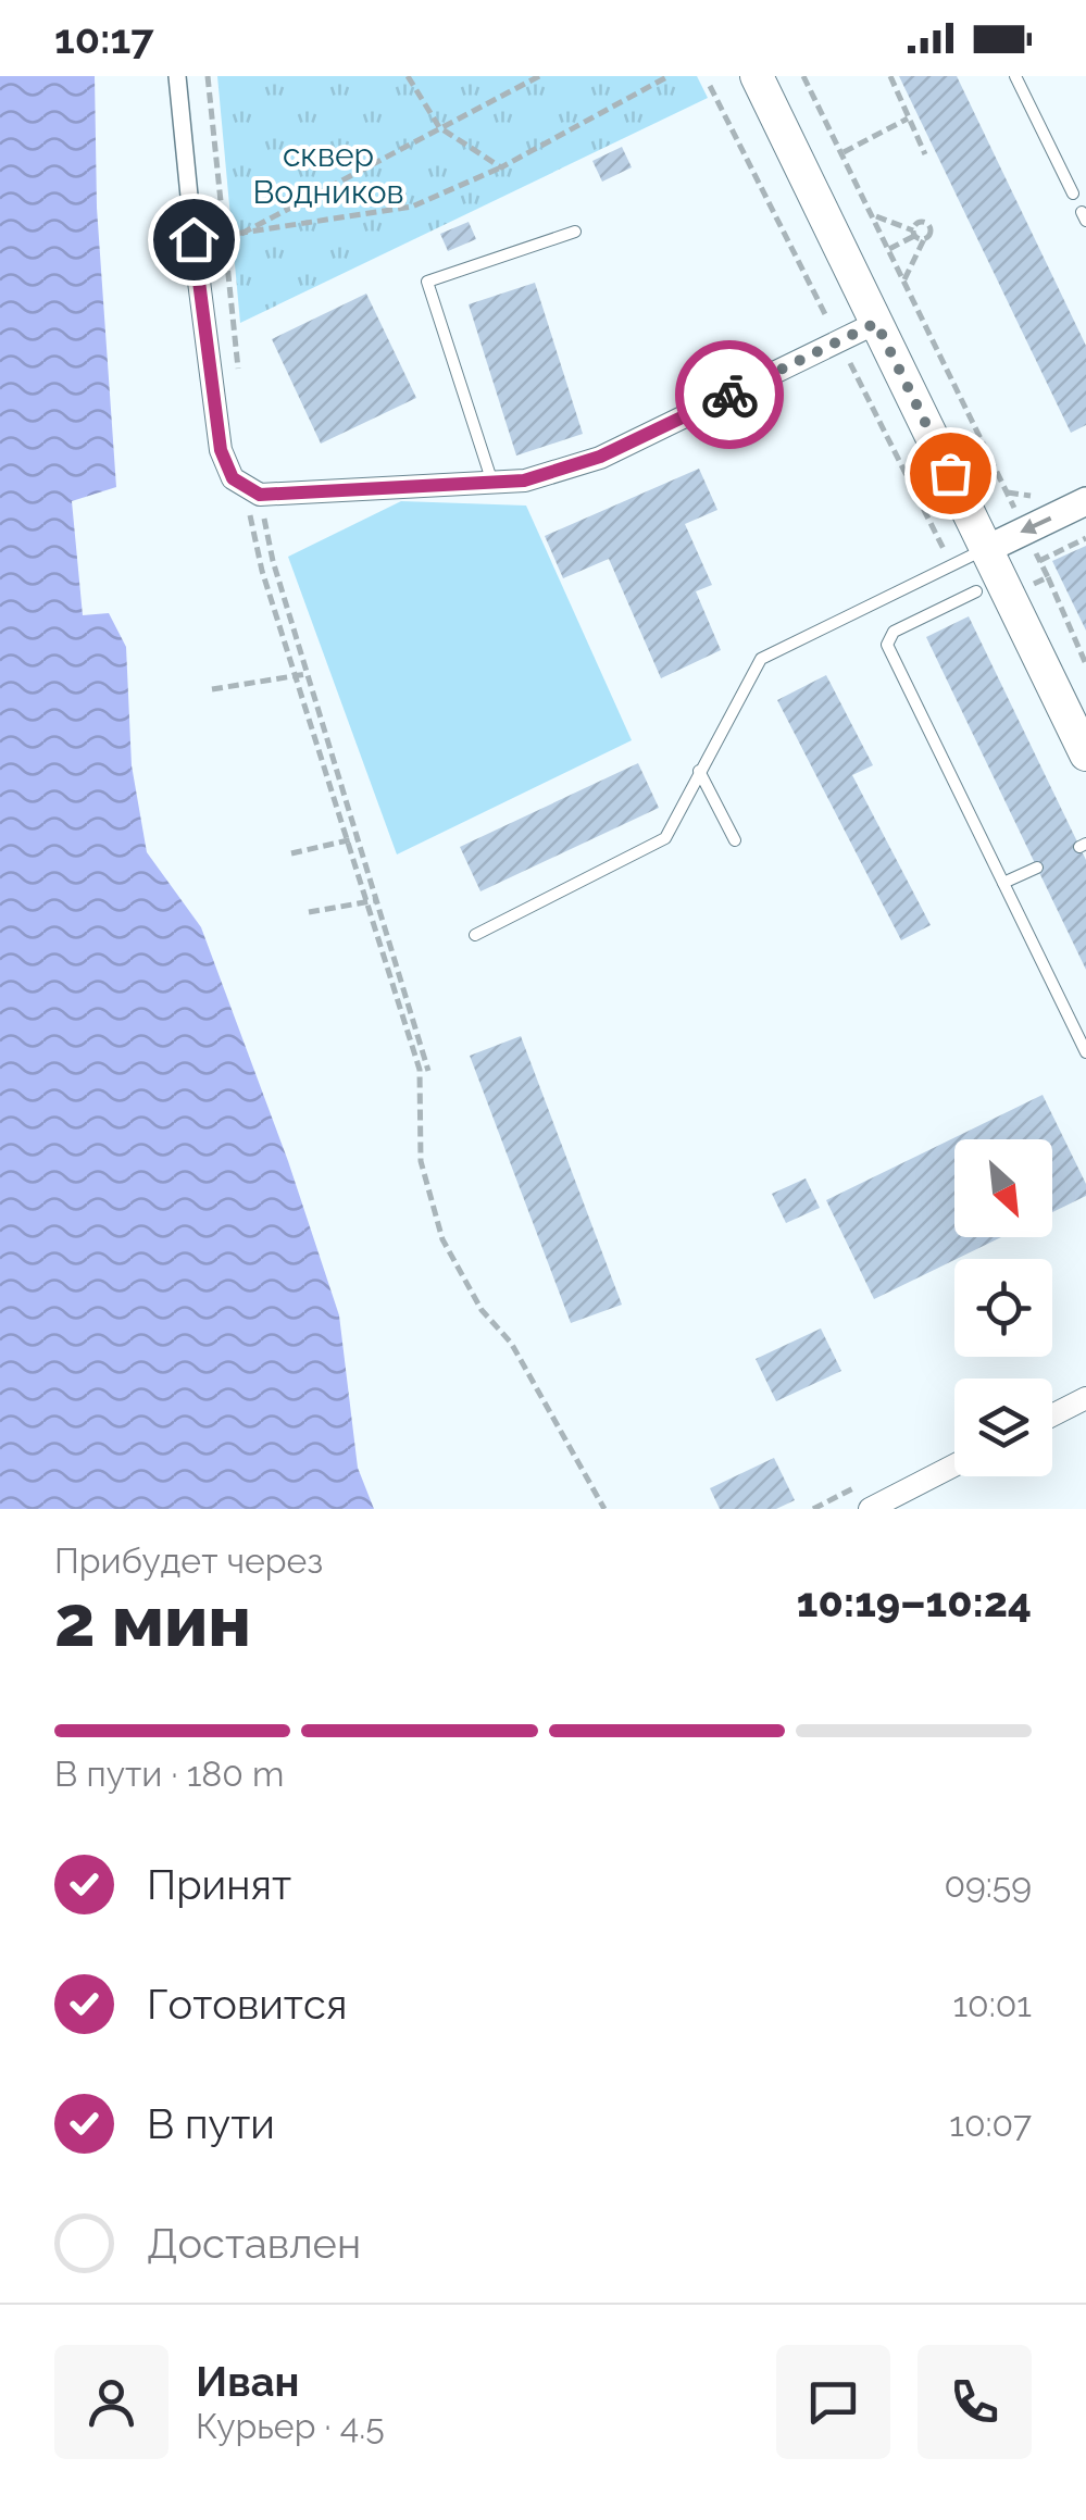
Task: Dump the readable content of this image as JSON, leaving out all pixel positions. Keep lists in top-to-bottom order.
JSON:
{
  "parks": ["сквер Водников"],
  "north": "bottom right",
  "page": {
    "status": "10:17",
    "heading": ["2 мин", "Прибудет через", "10:19–10:24"],
    "panel": ["Иван", "Курьер · 4.5"],
    "bar": "В пути · 180 m",
    "list": [
      ["Принят", "09:59"],
      ["Готовится", "10:01"],
      ["В пути", "10:07"],
      "Доставлен"
    ]
  }
}
